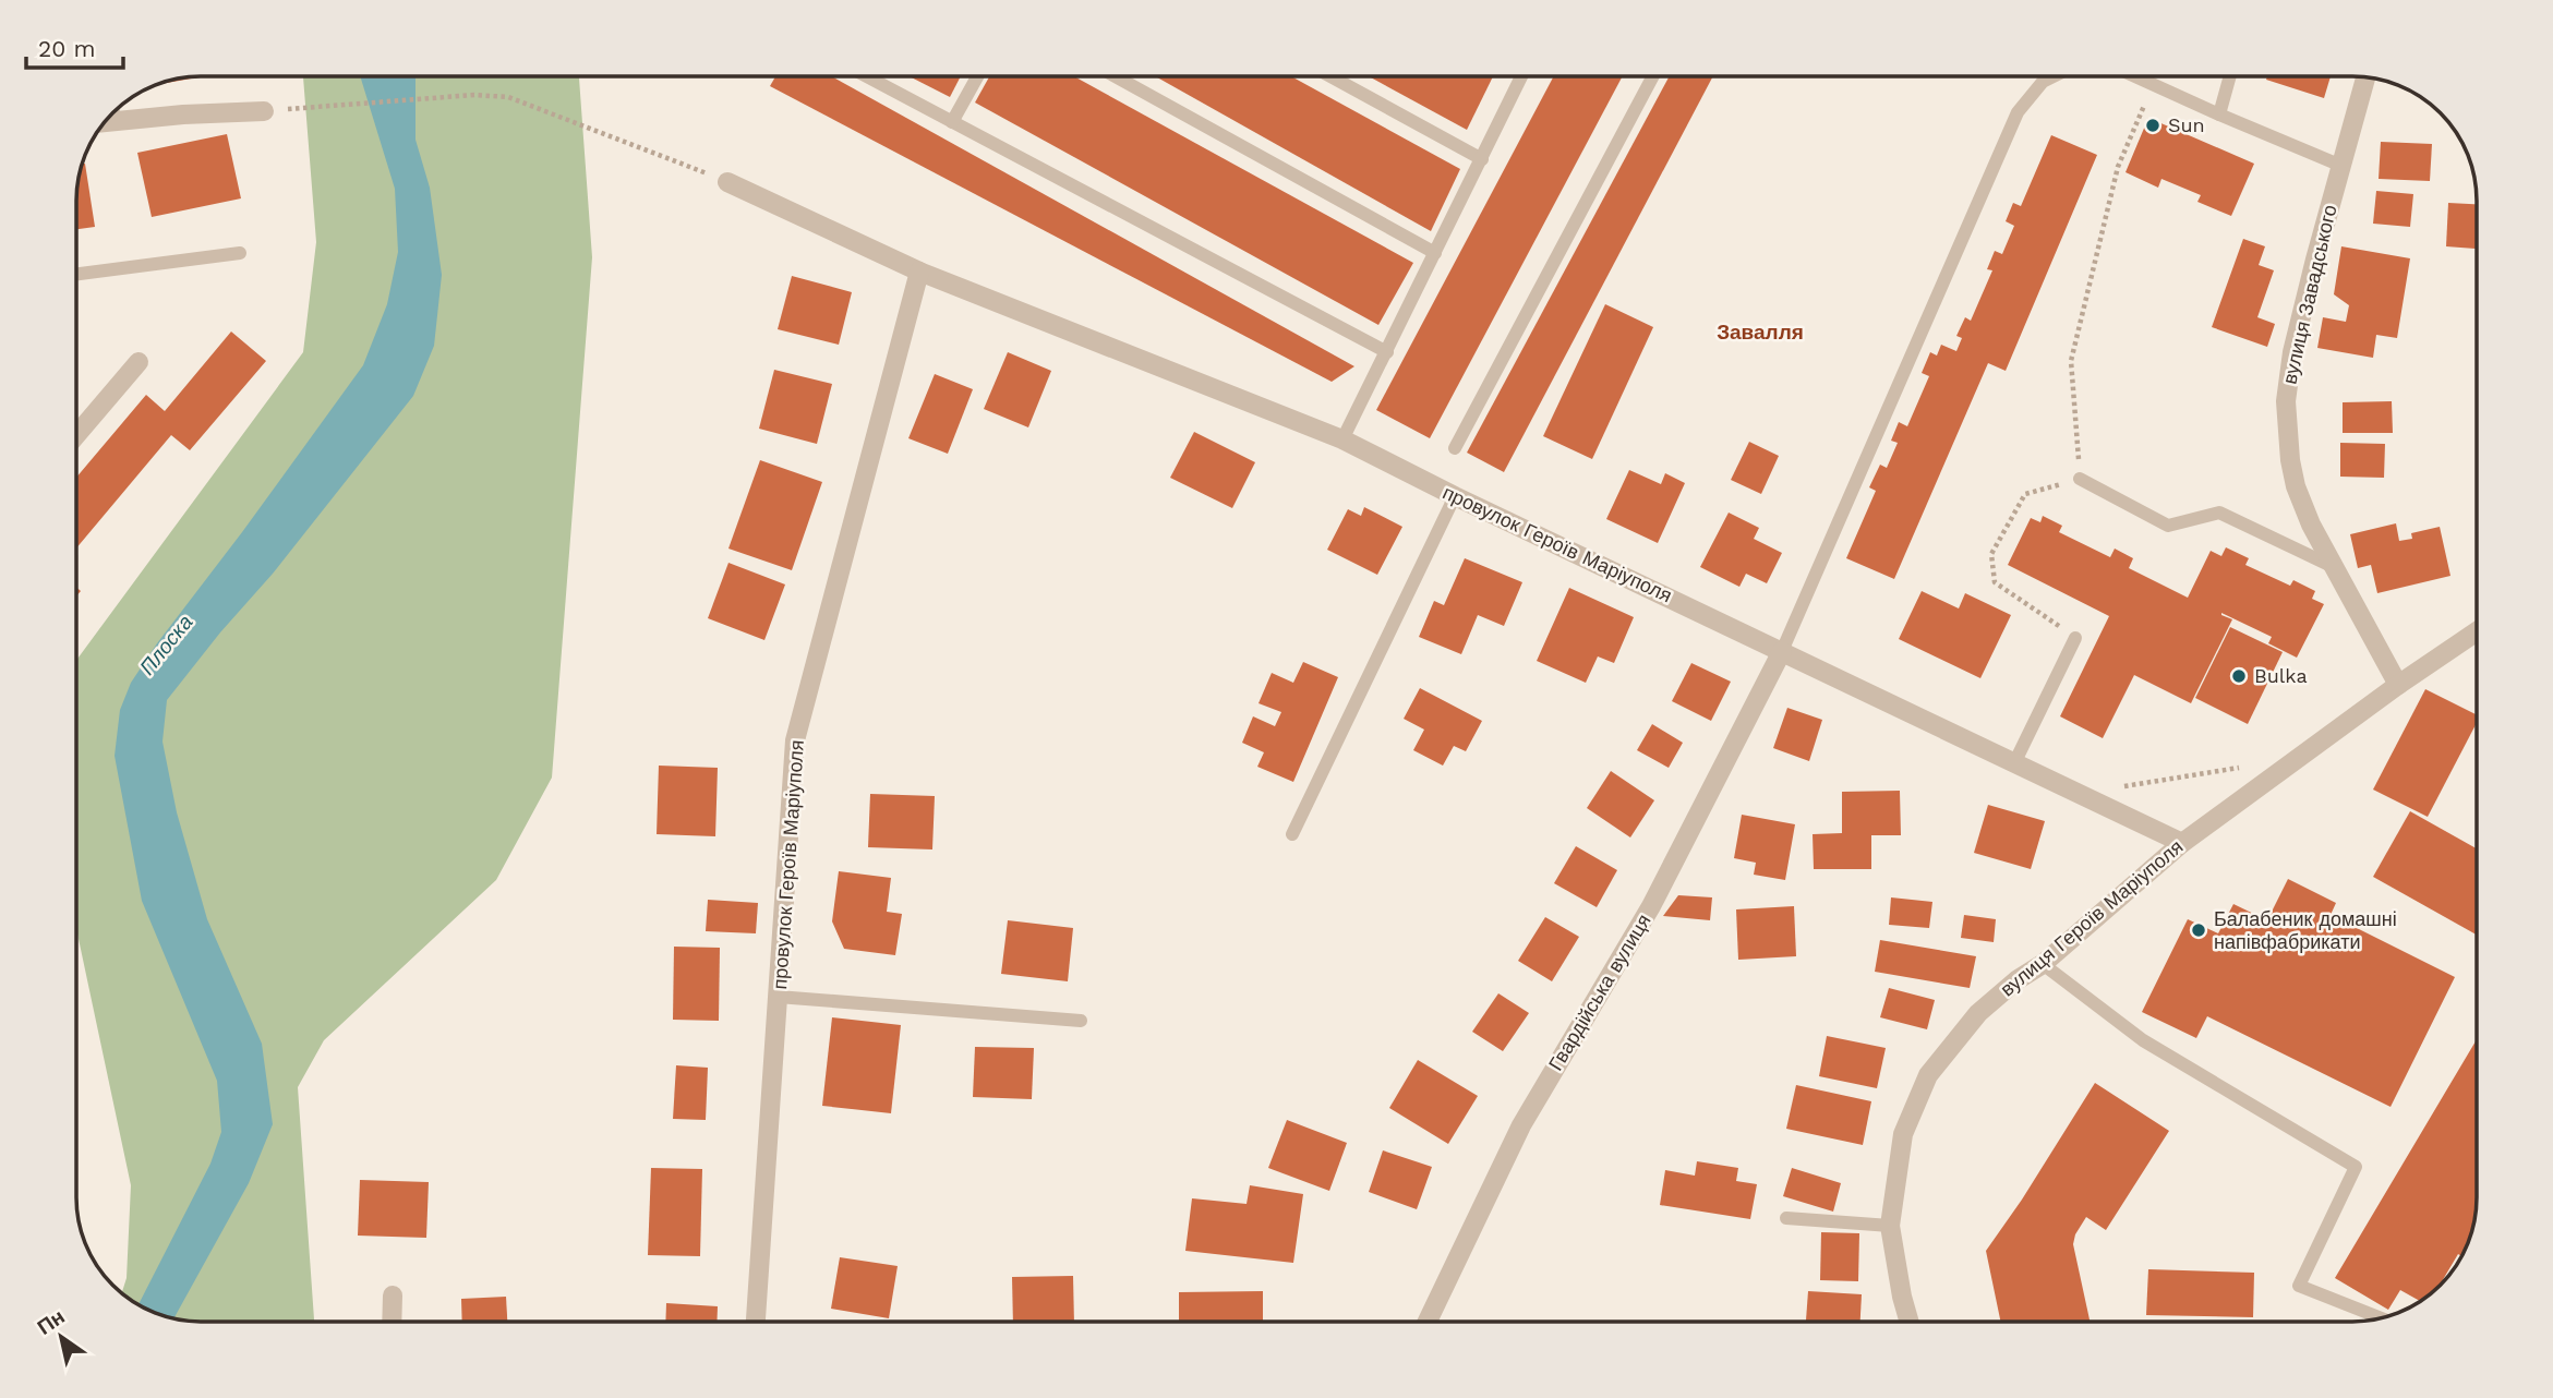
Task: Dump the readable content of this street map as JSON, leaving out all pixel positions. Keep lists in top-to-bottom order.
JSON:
{
  "streets": {
    "street": [
      "вулиця Завадського",
      "провулок Героїв Маріуполя",
      "вулиця Героїв Маріуполя",
      "Гвардійська вулиця"
    ]
  },
  "crossings": [
    ["вулиця Завадського", "вулиця Героїв Маріуполя"],
    ["провулок Героїв Маріуполя", "вулиця Героїв Маріуполя"],
    ["провулок Героїв Маріуполя", "Гвардійська вулиця"]
  ],
  "districts": ["Завалля"],
  "water": ["Плоска"],
  "places": ["Sun", "Bulka", "Балабеник домашні напівфабрикати"],
  "scale_bar": "20 m",
  "north": "top left"
}
